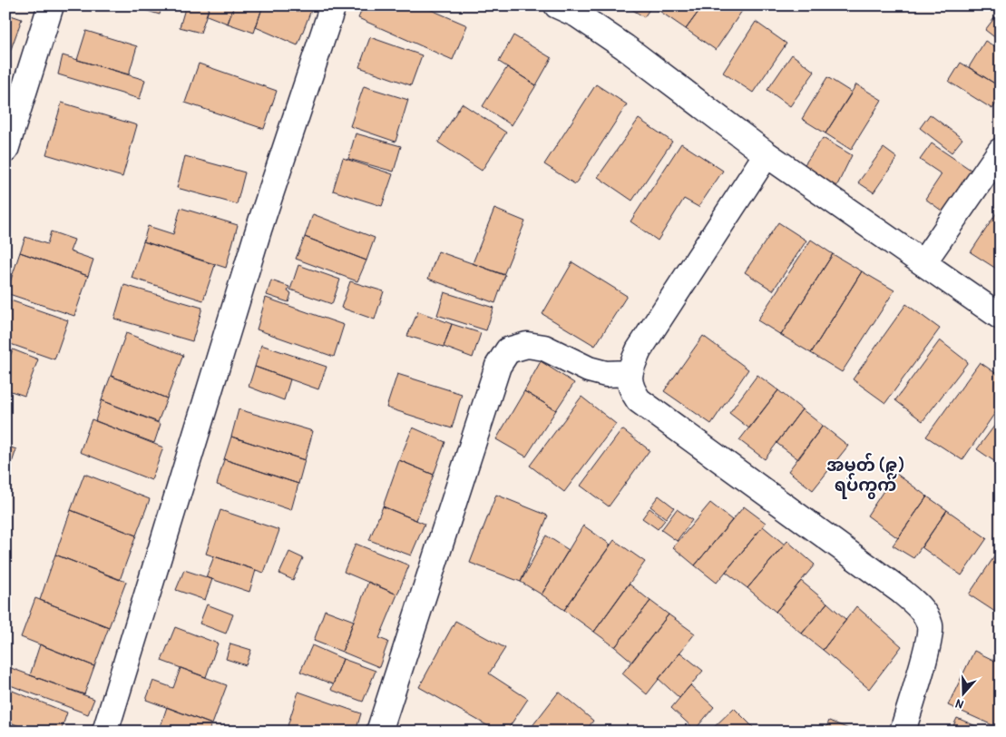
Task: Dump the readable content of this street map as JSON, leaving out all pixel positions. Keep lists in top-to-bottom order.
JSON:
{
  "districts": ["အမှတ် (၉) ရပ်ကွက်"],
  "north": "bottom"
}
